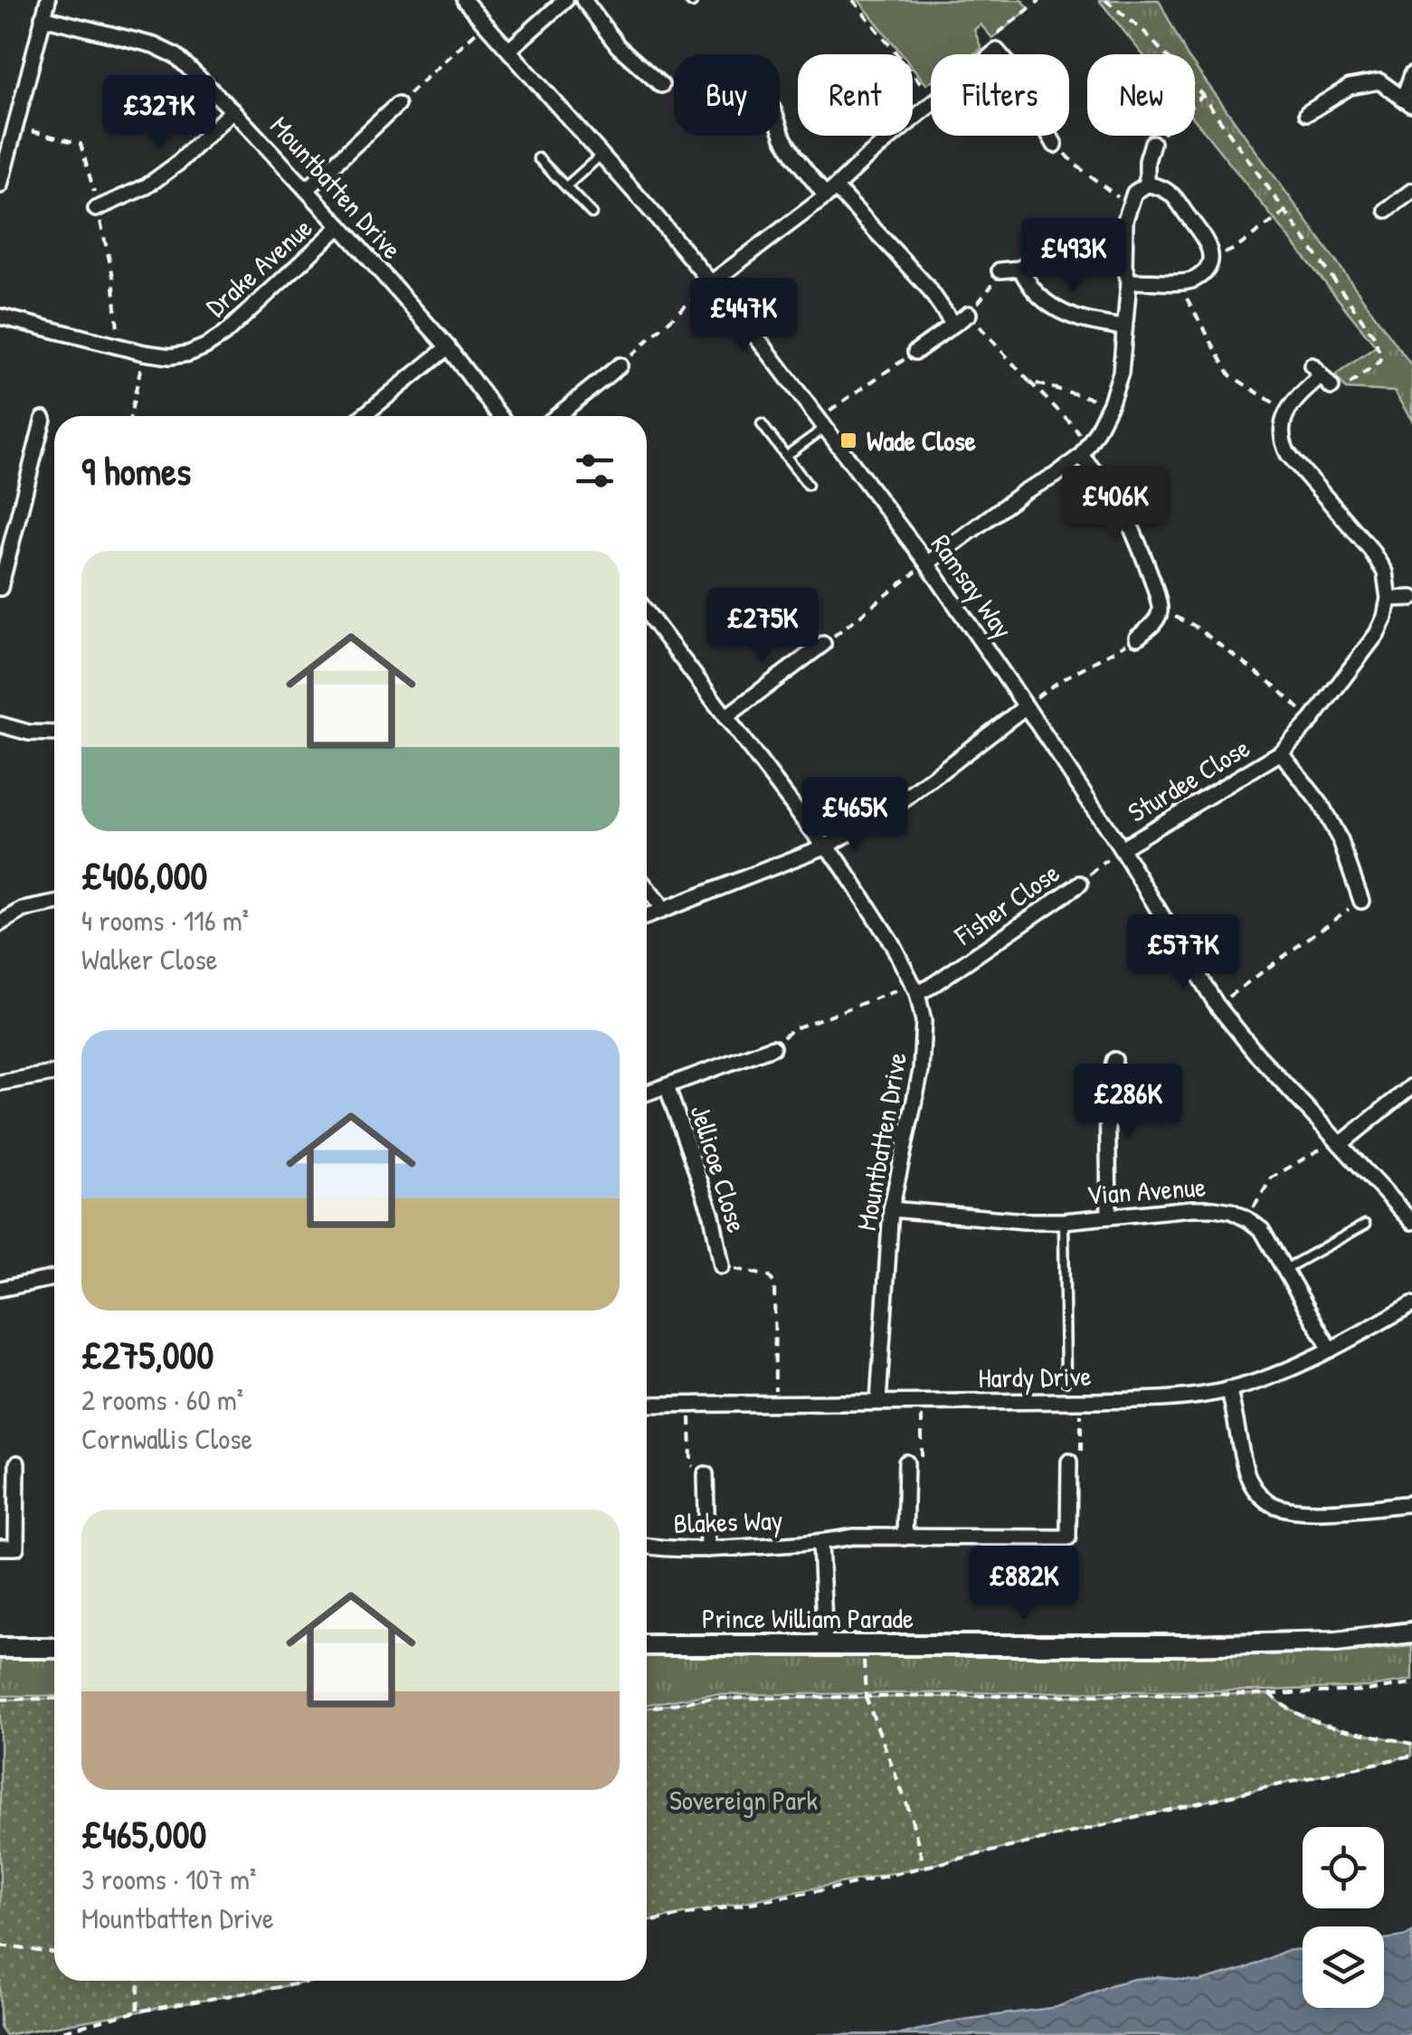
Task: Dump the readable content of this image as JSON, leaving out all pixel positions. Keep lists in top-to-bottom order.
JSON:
{
  "streets": {
    "street": [
      "Mountbatten Drive",
      "Drake Avenue",
      "Ramsay Way",
      "Sturdee Close",
      "Fisher Close",
      "Jellicoe Close",
      "Vian Avenue",
      "Hardy Drive",
      "Blakes Way",
      "Prince William Parade"
    ]
  },
  "crossings": [
    ["Mountbatten Drive", "Drake Avenue"],
    ["Mountbatten Drive", "Fisher Close"],
    ["Mountbatten Drive", "Vian Avenue"],
    ["Mountbatten Drive", "Hardy Drive"],
    ["Ramsay Way", "Sturdee Close"],
    ["Ramsay Way", "Fisher Close"],
    ["Sturdee Close", "Fisher Close"],
    ["Blakes Way", "Prince William Parade"]
  ],
  "parks": ["Sovereign Park"],
  "places": {
    "transit": ["Wade Close"]
  },
  "page": {
    "chip": [
      "Buy",
      "Rent",
      "Filters",
      "New"
    ],
    "price": [
      "£327K",
      "£493K",
      "£447K",
      "£406K",
      "£275K",
      "£465K",
      "£577K",
      "£286K",
      "£882K"
    ],
    "heading": "9 homes",
    "list": [
      {
        "name": "£406,000",
        "note": "4 rooms · 116 m² · Walker Close"
      },
      {
        "name": "£275,000",
        "note": "2 rooms · 60 m² · Cornwallis Close"
      },
      {
        "name": "£465,000",
        "note": "3 rooms · 107 m² · Mountbatten Drive"
      }
    ]
  }
}
